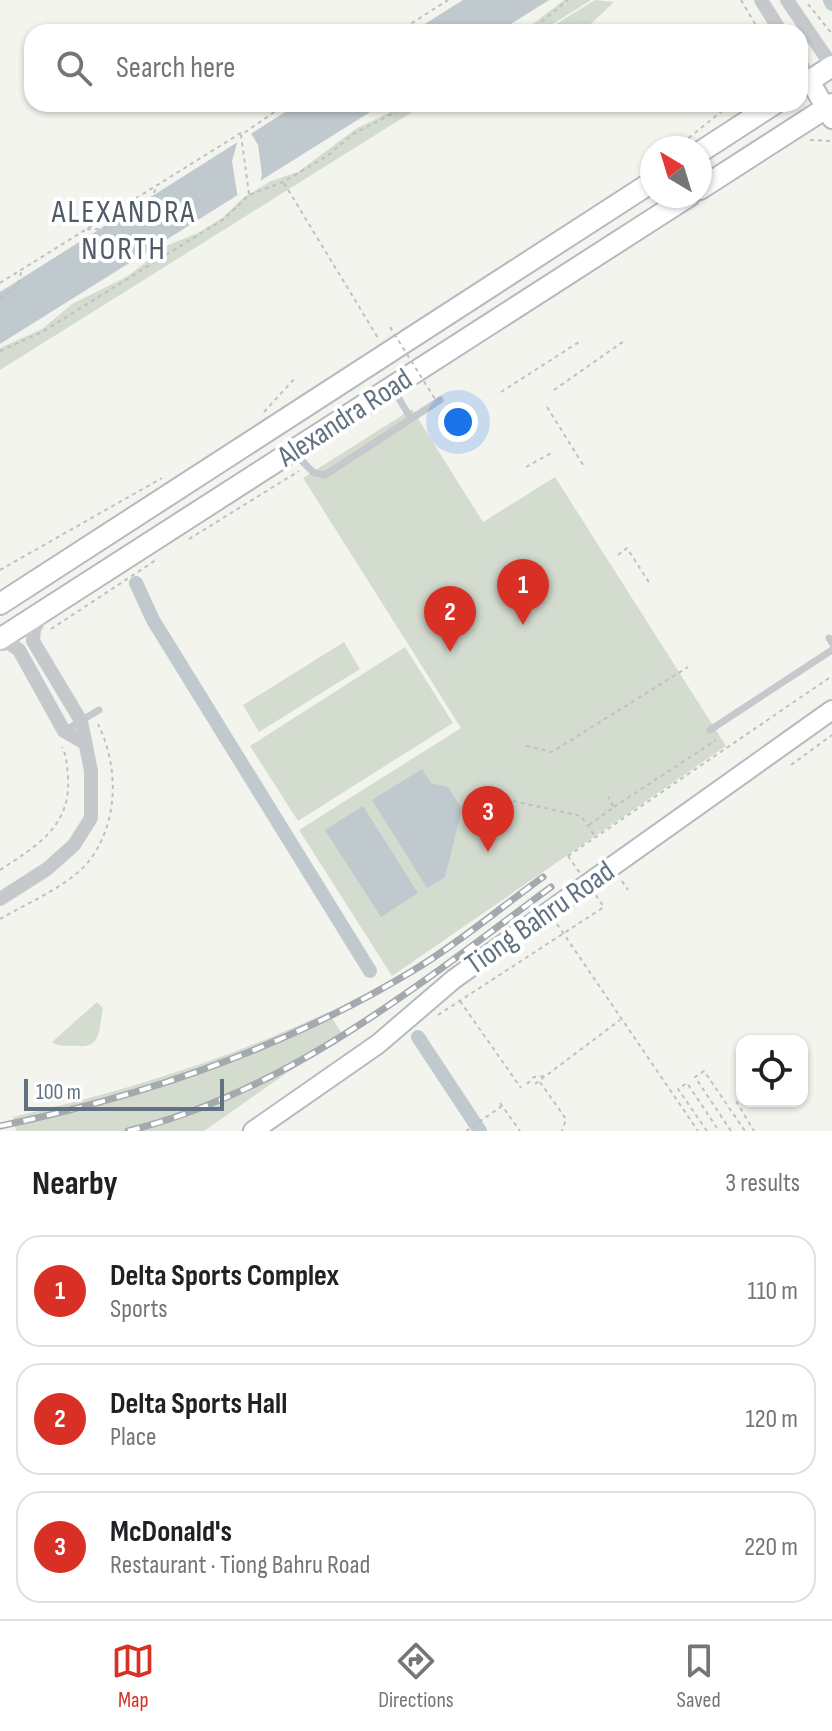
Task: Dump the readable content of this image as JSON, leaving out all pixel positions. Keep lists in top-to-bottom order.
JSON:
{
  "streets": {
    "main road": ["Alexandra Road", "Tiong Bahru Road"]
  },
  "districts": ["ALEXANDRA NORTH"],
  "scale_bar": "100 m",
  "north": "top left",
  "page": {
    "search": "Search here",
    "pins": ["1", "2", "3"],
    "scale": "100 m",
    "heading": ["Nearby", "3 results"],
    "list": [
      {
        "mark": "1",
        "name": "Delta Sports Complex",
        "note": "Sports",
        "value": "110 m"
      },
      {
        "mark": "2",
        "name": "Delta Sports Hall",
        "note": "Place",
        "value": "120 m"
      },
      {
        "mark": "3",
        "name": "McDonald's",
        "note": "Restaurant · Tiong Bahru Road",
        "value": "220 m"
      }
    ],
    "nav": ["Map", "Directions", "Saved"]
  }
}
